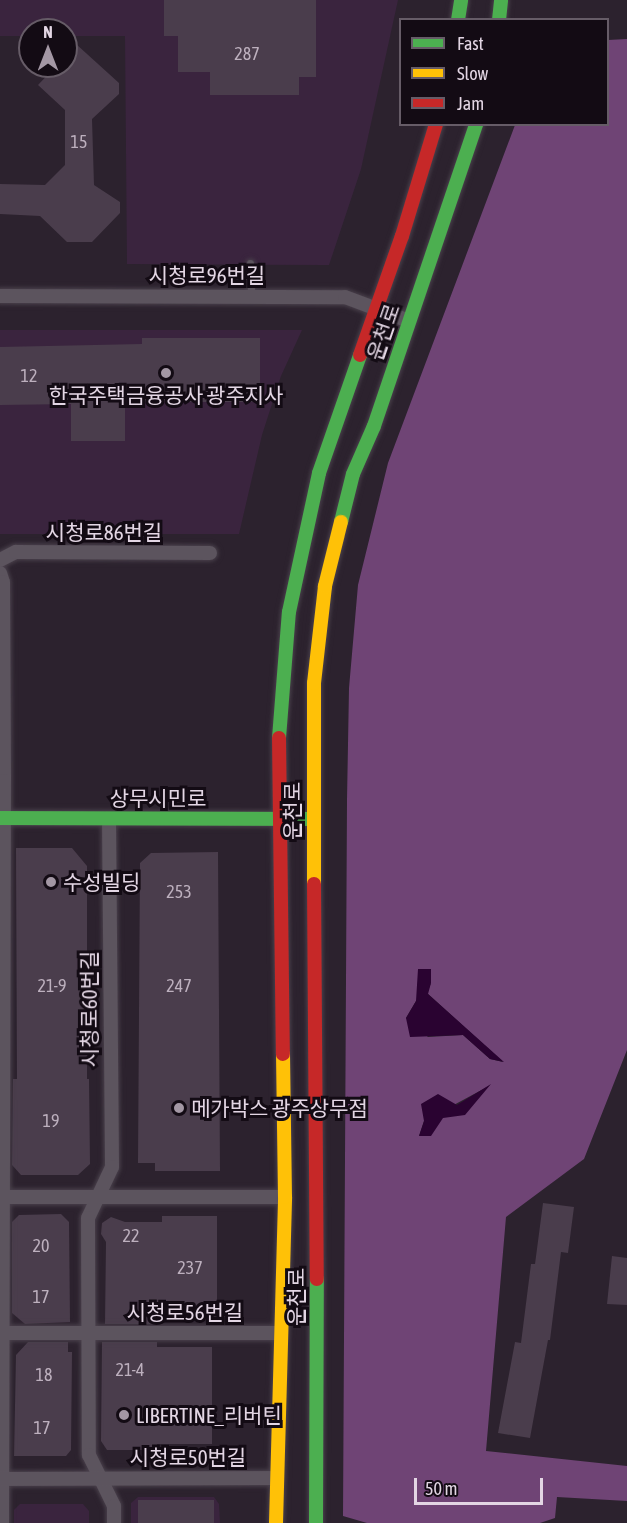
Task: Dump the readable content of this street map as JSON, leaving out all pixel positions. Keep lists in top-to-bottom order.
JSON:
{
  "streets": {
    "street": [
      "시청로96번길",
      "운천로",
      "시청로86번길",
      "상무시민로",
      "시청로60번길",
      "시청로56번길",
      "시청로50번길"
    ]
  },
  "crossings": [
    ["시청로96번길", "운천로"],
    ["운천로", "상무시민로"],
    ["운천로", "시청로56번길"],
    ["운천로", "시청로50번길"],
    ["상무시민로", "시청로60번길"],
    ["시청로56번길", "시청로50번길"]
  ],
  "places": [
    "한국주택금융공사 광주지사",
    "수성빌딩",
    "메가박스 광주상무점",
    "LIBERTINE_리버틴"
  ],
  "house_numbers": [
    "287",
    "15",
    "12",
    "253",
    "21-9",
    "247",
    "19",
    "22",
    "20",
    "237",
    "17",
    "21-4",
    "18",
    "17"
  ],
  "legend": ["Fast", "Slow", "Jam"],
  "scale_bar": "50 m",
  "north": "top"
}
